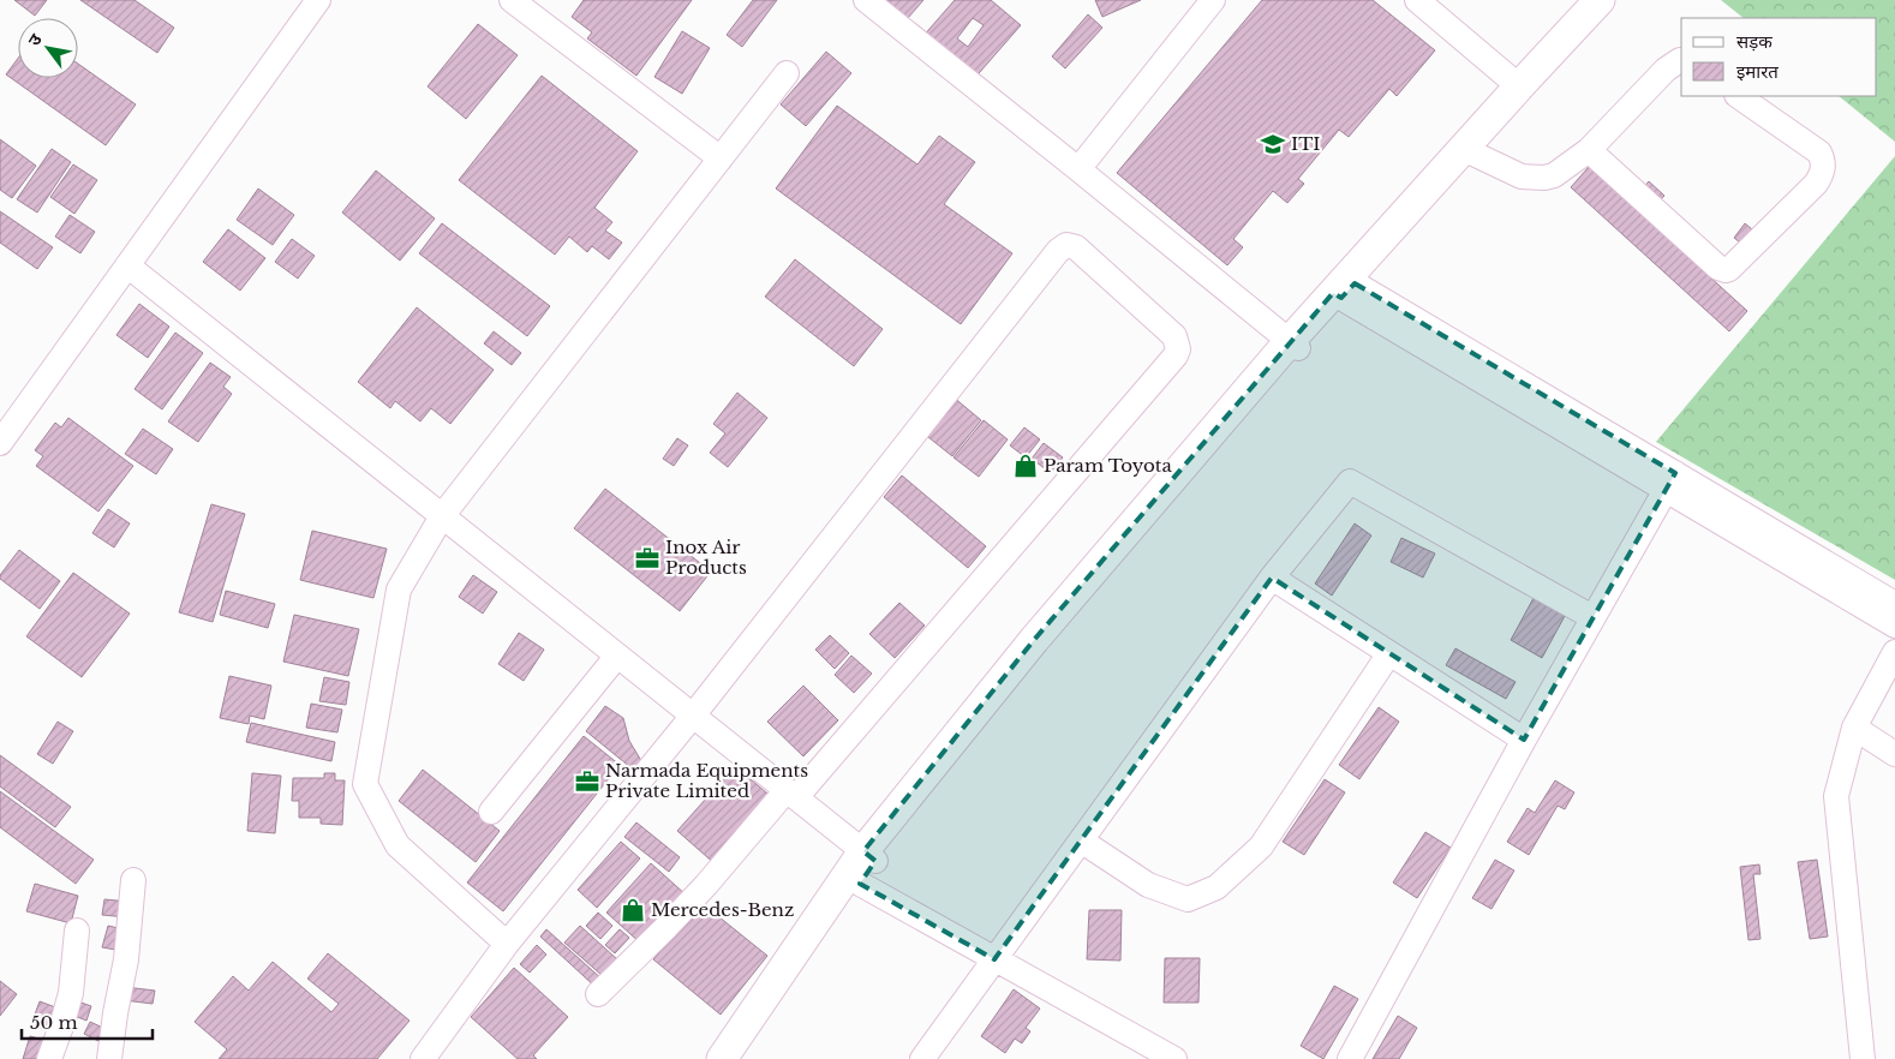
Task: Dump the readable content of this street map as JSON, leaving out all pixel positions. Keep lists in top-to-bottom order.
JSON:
{
  "places": {
    "school or university": ["ITI"],
    "shop": ["Param Toyota", "Mercedes-Benz"],
    "office": ["Inox Air Products", "Narmada Equipments Private Limited"]
  },
  "legend": ["सड़क", "इमारत"],
  "scale_bar": "50 m",
  "north": "top left"
}
